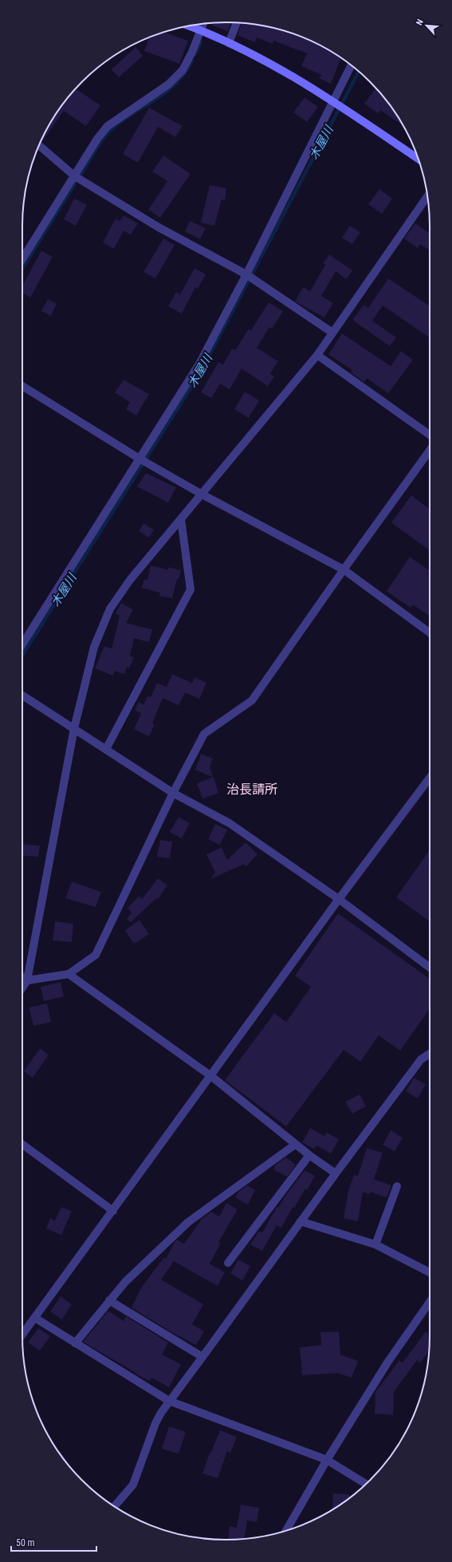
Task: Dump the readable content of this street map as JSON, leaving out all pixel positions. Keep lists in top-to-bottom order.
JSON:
{
  "districts": ["治長請所"],
  "water": ["木屋川"],
  "scale_bar": "50 m",
  "north": "top left"
}
